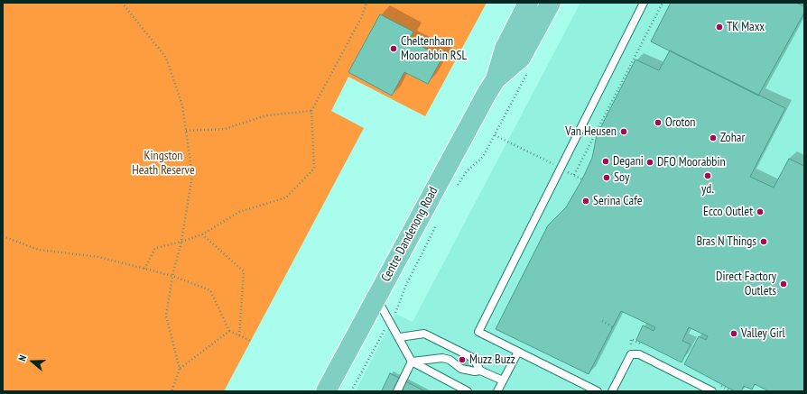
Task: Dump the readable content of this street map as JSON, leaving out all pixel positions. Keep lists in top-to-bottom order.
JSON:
{
  "streets": {
    "main road": ["Centre Dandenong Road"]
  },
  "parks": ["Kingston Heath Reserve"],
  "places": [
    "TK Maxx",
    "Cheltenham Moorabbin RSL",
    "Oroton",
    "Van Heusen",
    "Zohar",
    "Degani",
    "DFO Moorabbin",
    "yd.",
    "Soy",
    "Serina Cafe",
    "Ecco Outlet",
    "Bras N Things",
    "Direct Factory Outlets",
    "Valley Girl",
    "Muzz Buzz"
  ],
  "north": "left"
}
